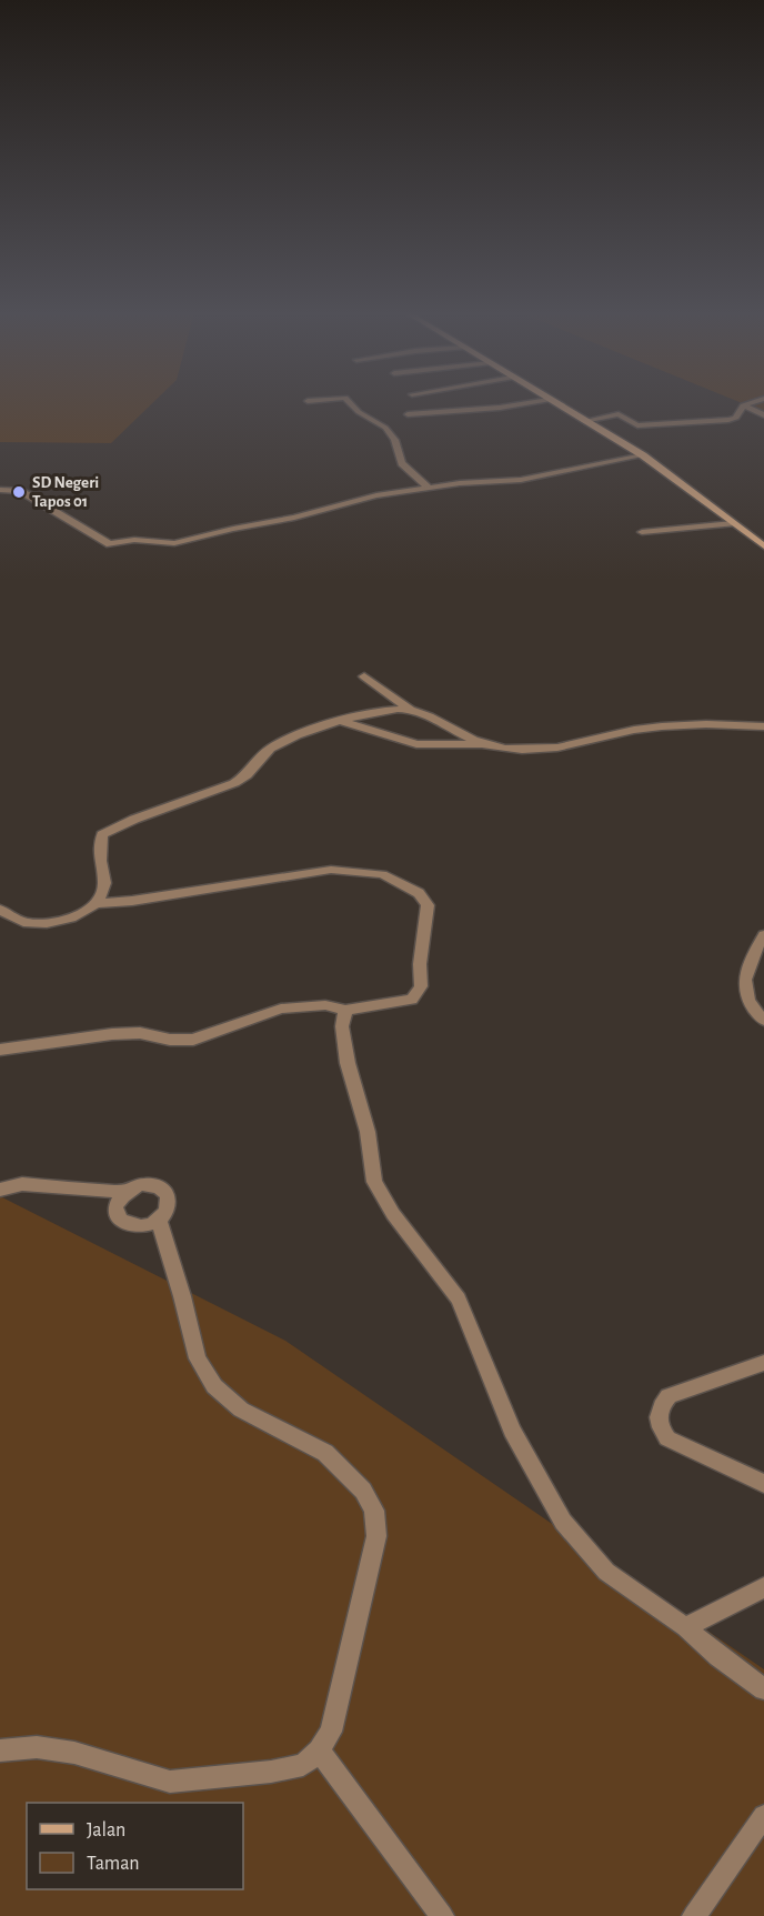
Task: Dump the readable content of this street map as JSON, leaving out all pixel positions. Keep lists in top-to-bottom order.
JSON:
{
  "places": ["SD Negeri Tapos 01"],
  "legend": ["Jalan", "Taman"]
}
